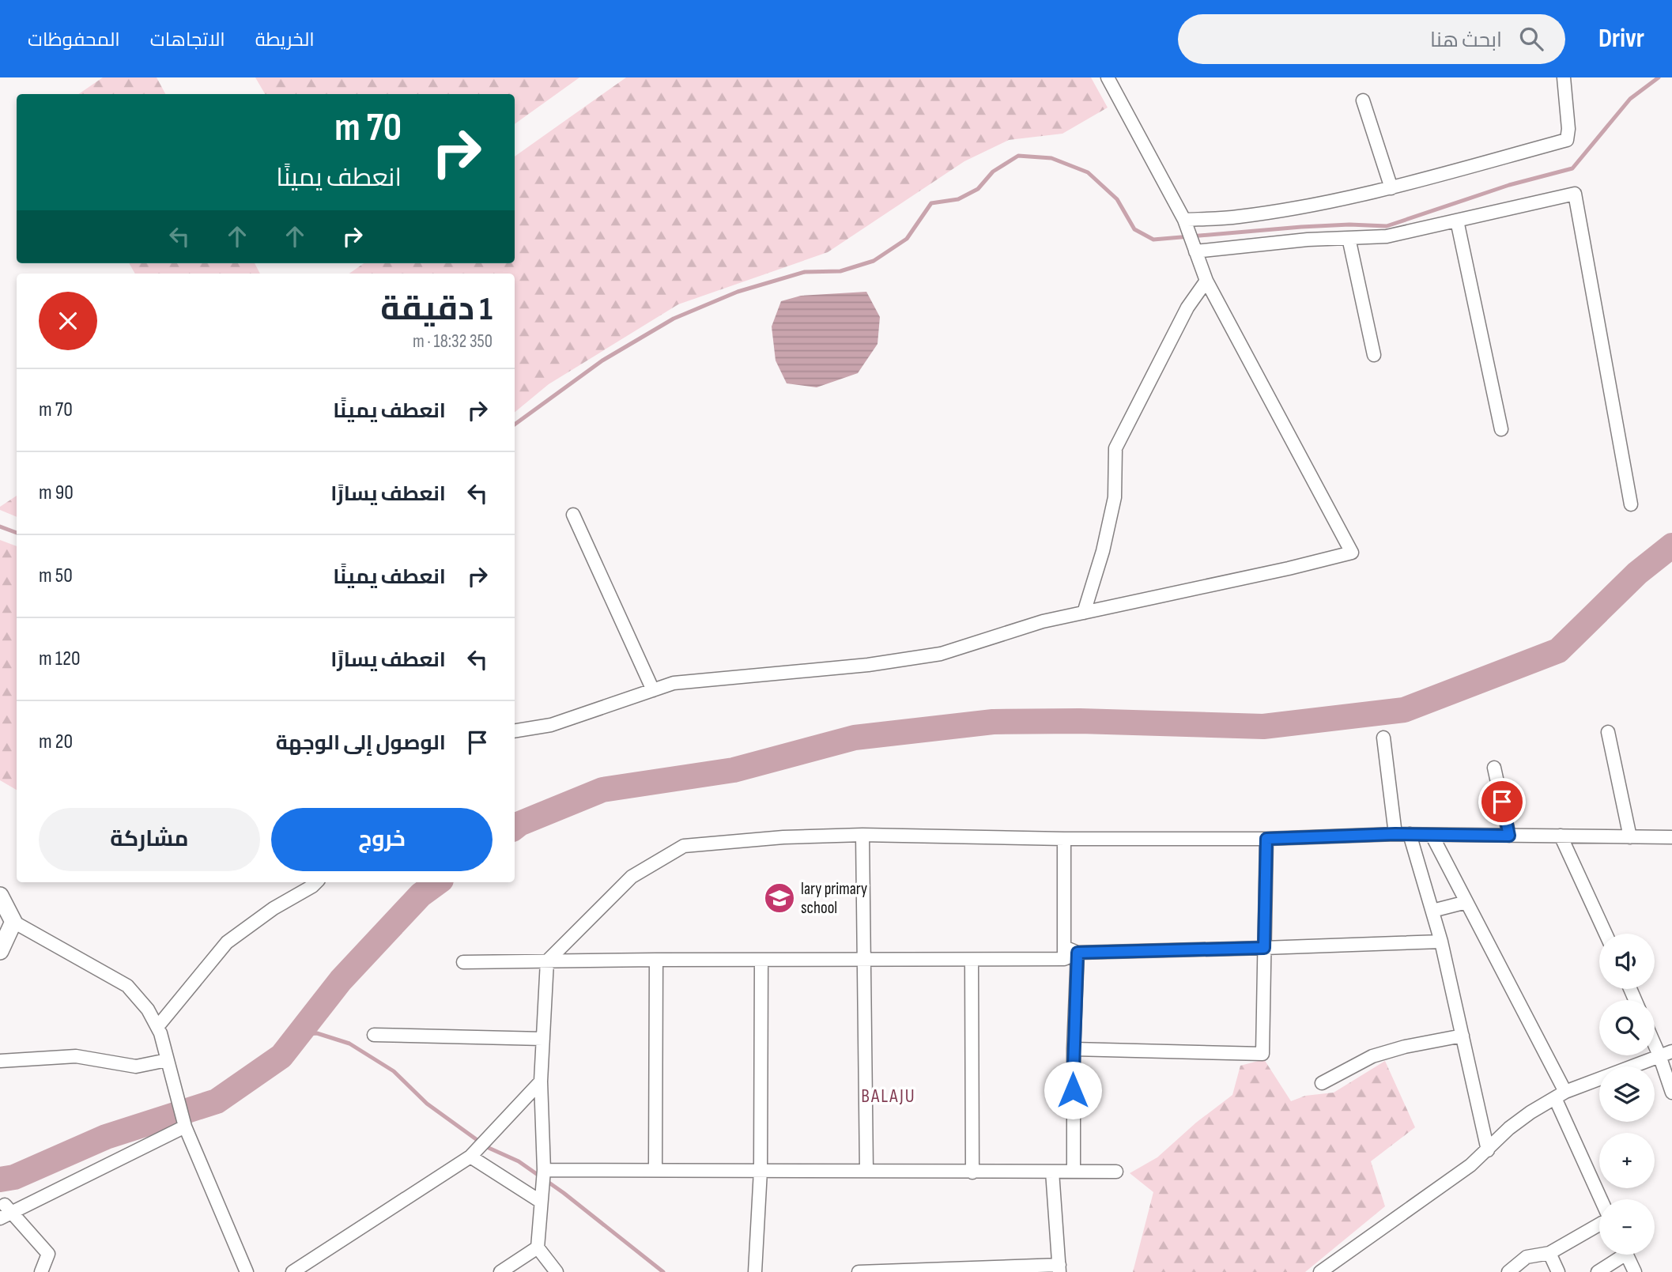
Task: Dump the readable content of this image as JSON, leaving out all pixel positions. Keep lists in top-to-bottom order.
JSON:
{
  "districts": ["BALAJU"],
  "places": {
    "school or university": ["lary primary school"]
  },
  "page": {
    "header": "Drivr",
    "search": "ابحث هنا",
    "nav": ["الخريطة", "الاتجاهات", "المحفوظات"],
    "turn": ["70 m", "انعطف يمينًا"],
    "heading": ["1 دقيقة", "350 m · 18:32"],
    "list": [
      {
        "name": "انعطف يمينًا",
        "value": "70 m"
      },
      {
        "name": "انعطف يسارًا",
        "value": "90 m"
      },
      {
        "name": "انعطف يمينًا",
        "value": "50 m"
      },
      {
        "name": "انعطف يسارًا",
        "value": "120 m"
      },
      {
        "name": "الوصول إلى الوجهة",
        "value": "20 m"
      }
    ],
    "buttons": ["خروج", "مشاركة"],
    "map_buttons": ["+", "−"]
  }
}
